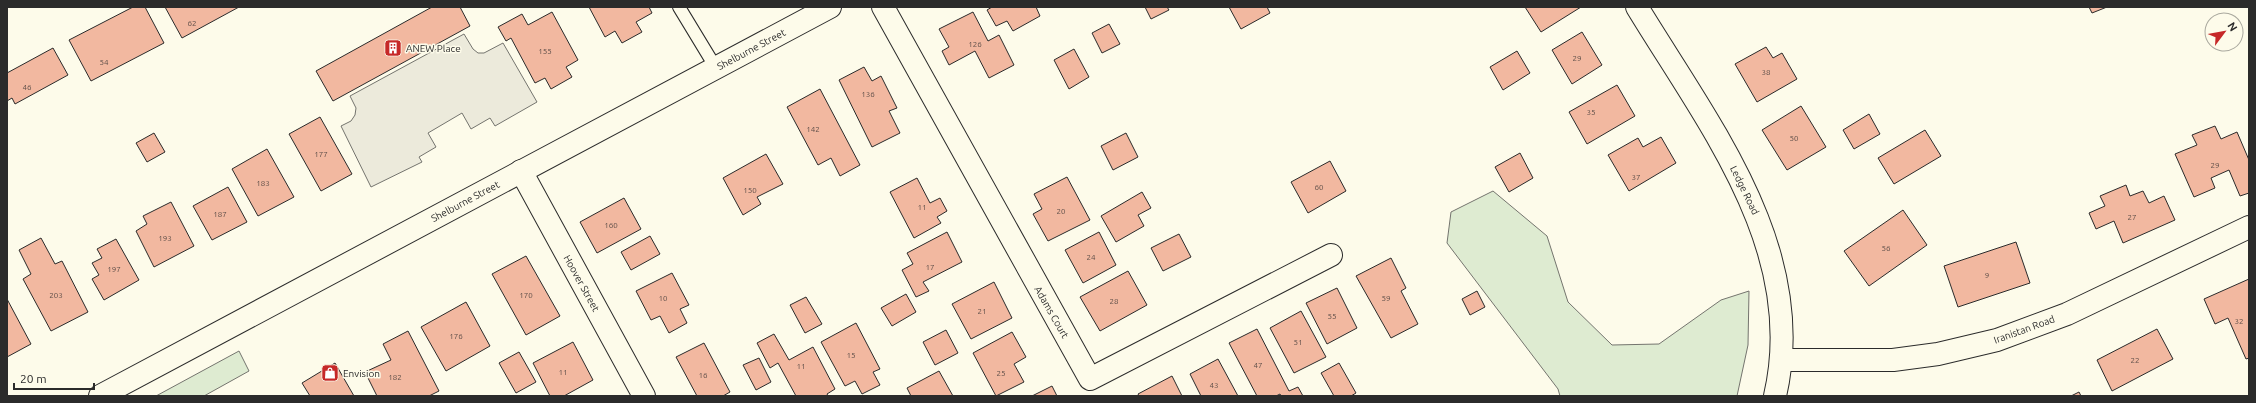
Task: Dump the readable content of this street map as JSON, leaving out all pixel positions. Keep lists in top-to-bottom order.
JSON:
{
  "streets": {
    "street": [
      "Shelburne Street",
      "Ledge Road",
      "Hoover Street",
      "Adams Court",
      "Iranistan Road"
    ]
  },
  "crossings": [
    ["Shelburne Street", "Hoover Street"],
    ["Ledge Road", "Iranistan Road"]
  ],
  "places": {
    "building": ["ANEW Place"],
    "shop": ["Envision"]
  },
  "house_numbers": [
    "62",
    "126",
    "155",
    "29",
    "54",
    "38",
    "46",
    "136",
    "35",
    "142",
    "50",
    "177",
    "29",
    "37",
    "183",
    "60",
    "150",
    "11",
    "20",
    "187",
    "27",
    "160",
    "193",
    "56",
    "24",
    "17",
    "197",
    "9",
    "203",
    "170",
    "10",
    "59",
    "28",
    "21",
    "55",
    "32",
    "176",
    "51",
    "15",
    "22",
    "47",
    "11",
    "11",
    "25",
    "16",
    "182",
    "43"
  ],
  "scale_bar": "20 m",
  "north": "top right"
}
